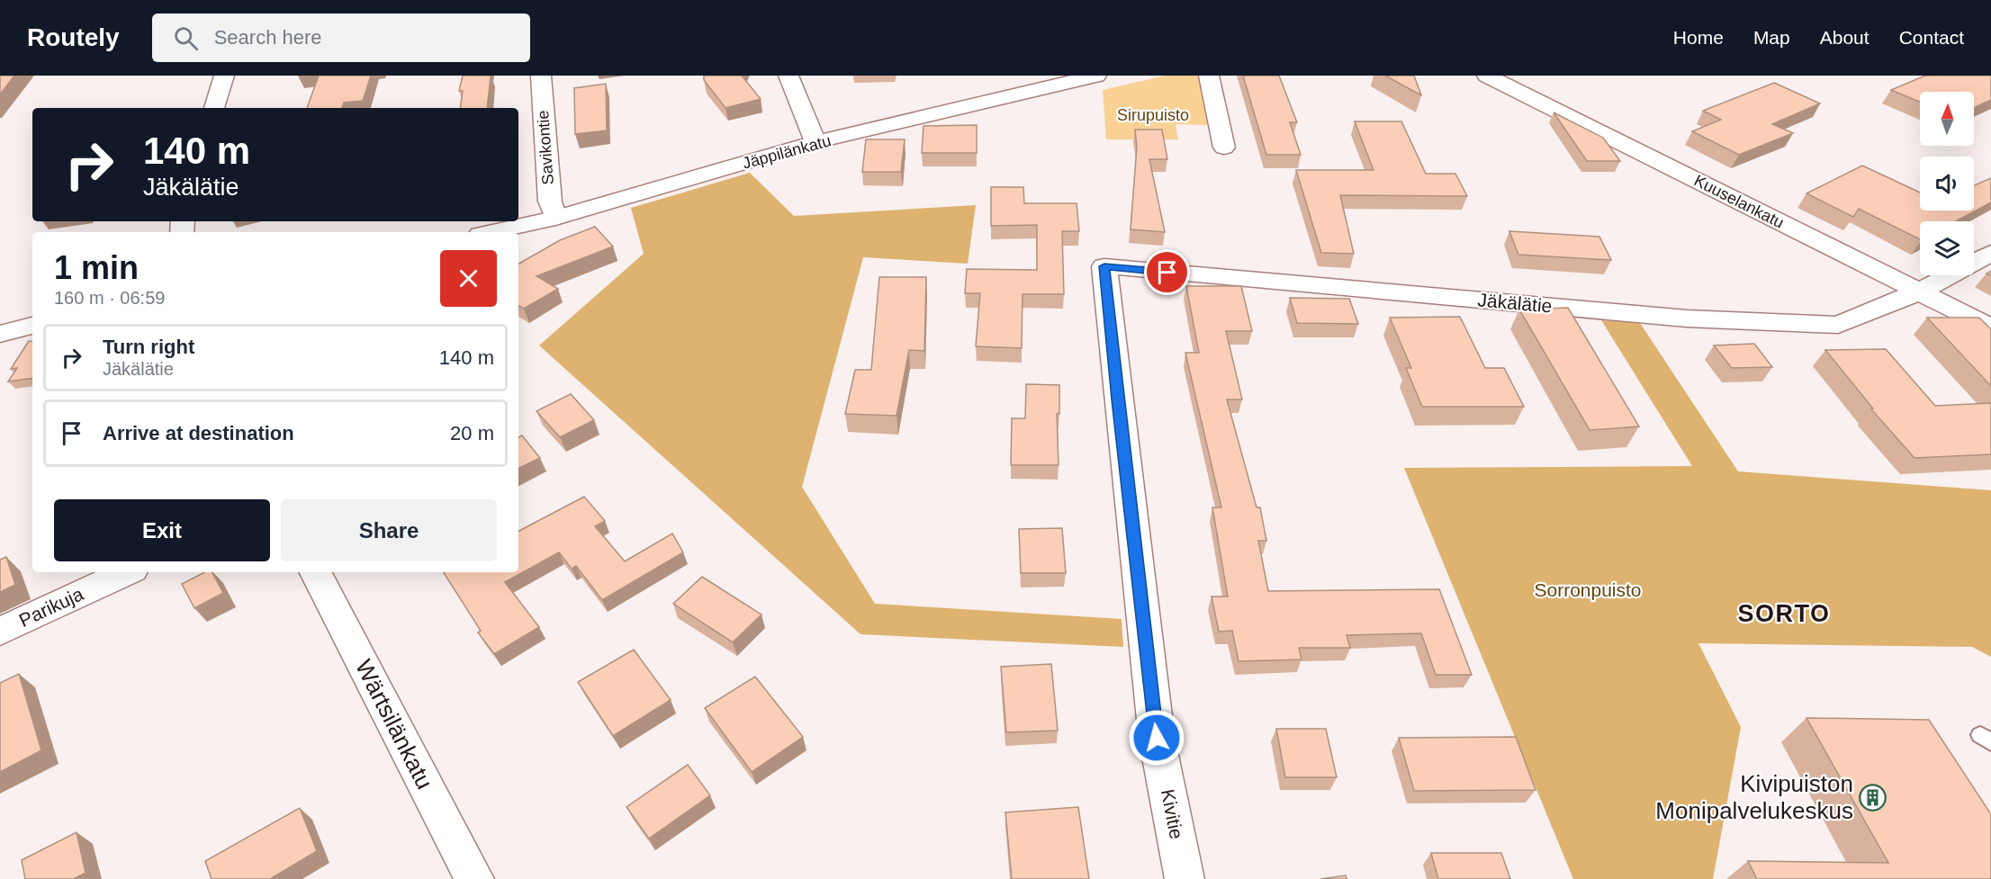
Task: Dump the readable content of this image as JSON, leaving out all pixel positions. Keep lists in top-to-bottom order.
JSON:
{
  "streets": {
    "street": [
      "Savikontie",
      "Jäppilänkatu",
      "Kuuselankatu",
      "Jäkälätie",
      "Parikuja",
      "Wärtsilänkatu",
      "Kivitie"
    ]
  },
  "crossings": [
    ["Savikontie", "Jäppilänkatu"],
    ["Kuuselankatu", "Jäkälätie"],
    ["Jäkälätie", "Kivitie"]
  ],
  "districts": ["SORTO"],
  "parks": ["Sirupuisto", "Sorronpuisto"],
  "places": {
    "building": ["Kivipuiston Monipalvelukeskus"]
  },
  "north": "top",
  "page": {
    "header": "Routely",
    "search": "Search here",
    "nav": [
      "Home",
      "Map",
      "About",
      "Contact"
    ],
    "turn": ["140 m", "Jäkälätie"],
    "heading": ["1 min", "160 m · 06:59"],
    "list": [
      {
        "name": "Turn right",
        "note": "Jäkälätie",
        "value": "140 m"
      },
      {
        "name": "Arrive at destination",
        "value": "20 m"
      }
    ],
    "buttons": ["Exit", "Share"]
  }
}
